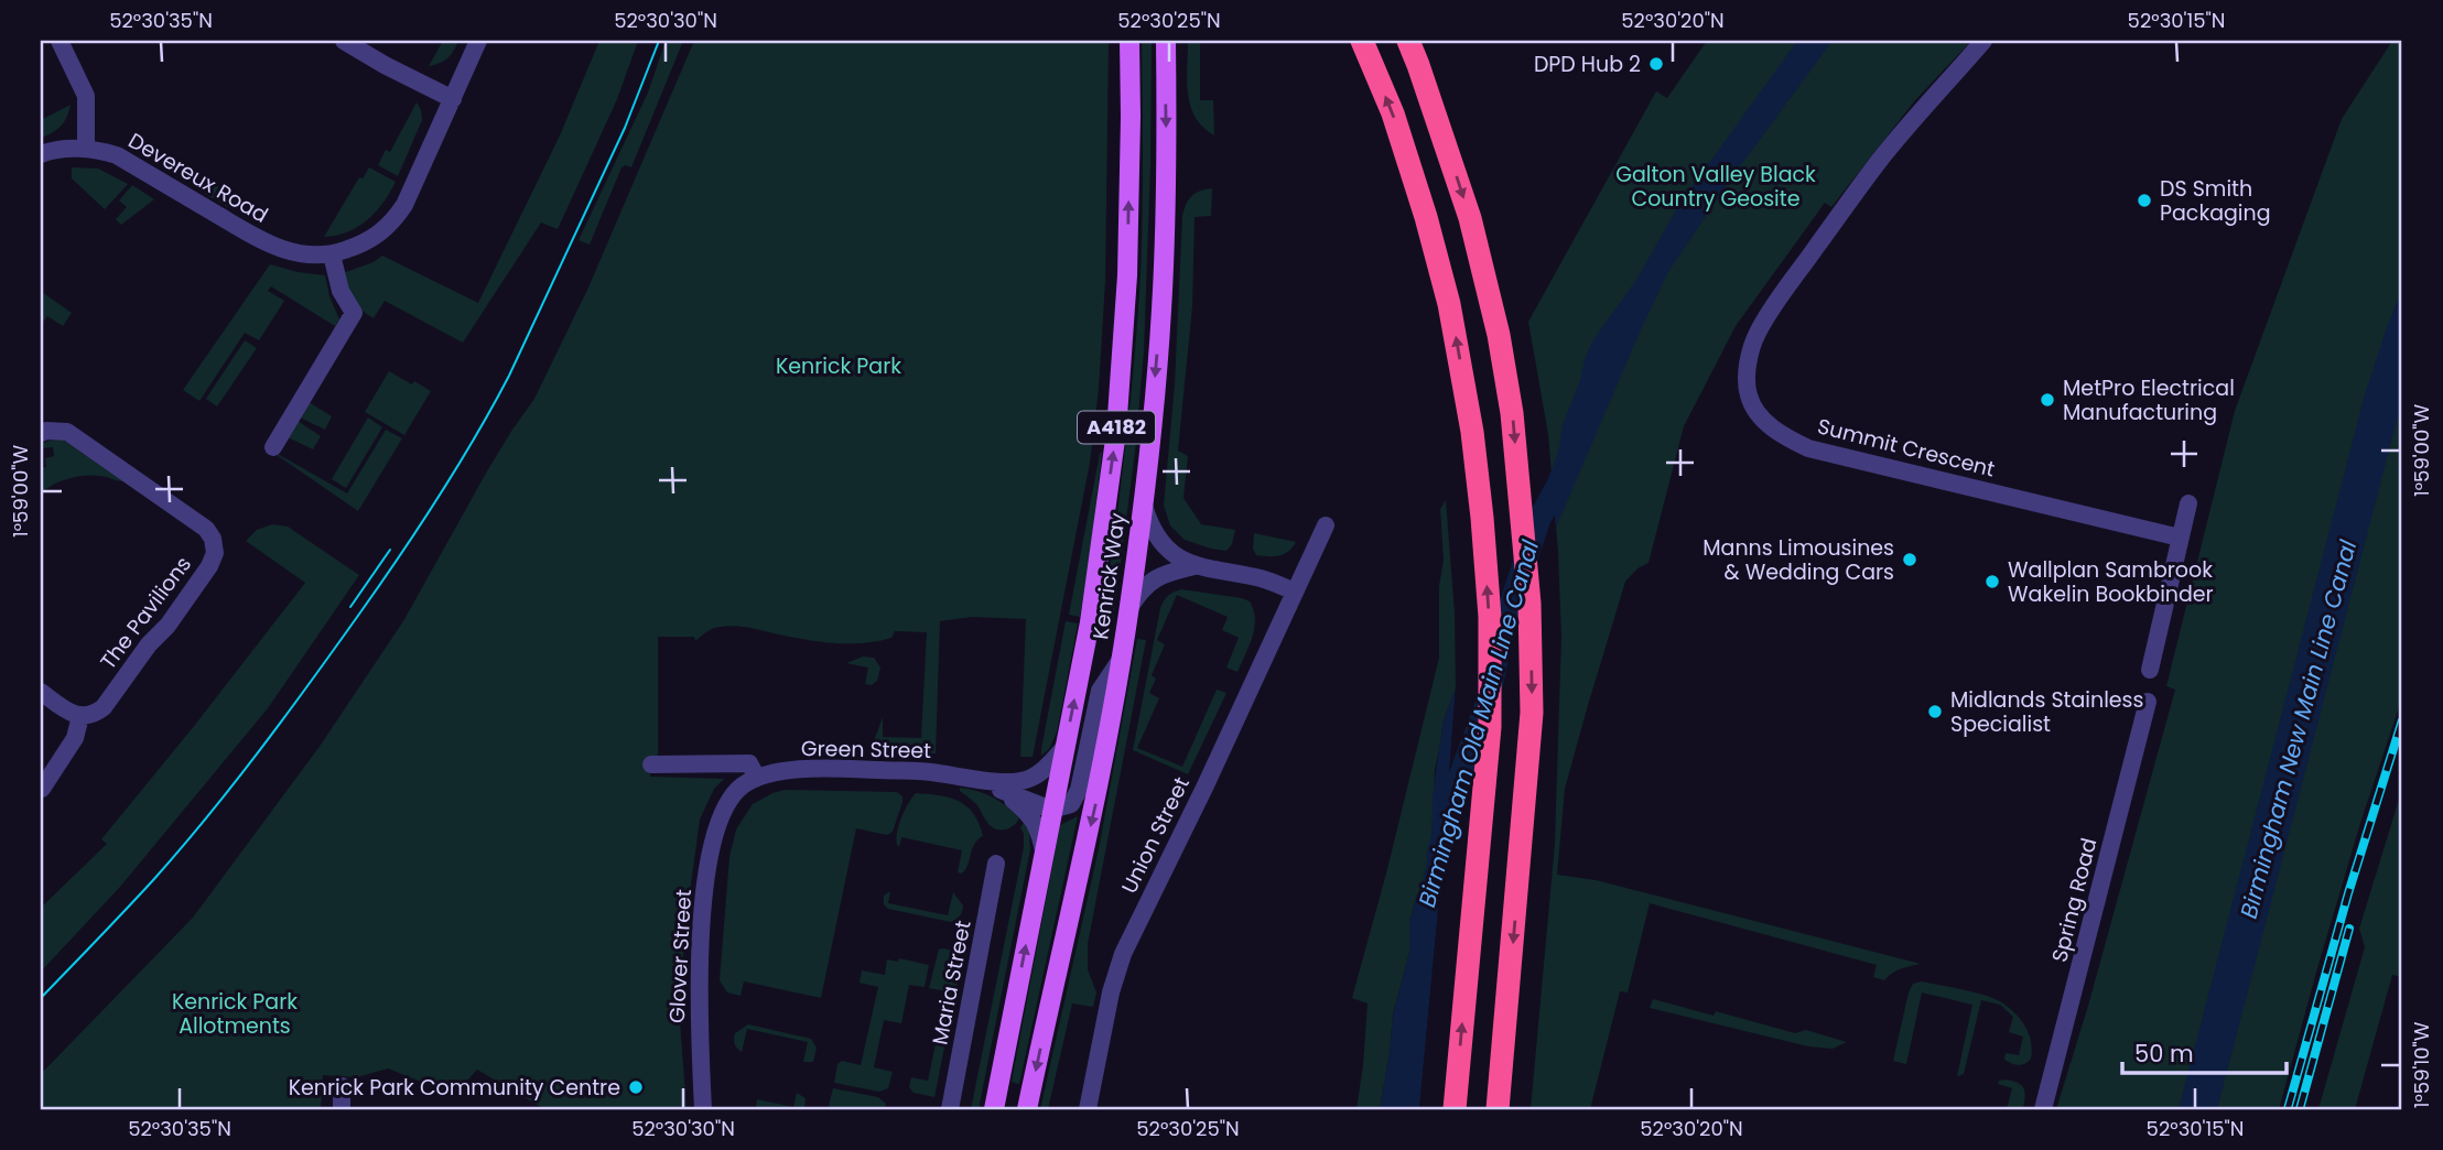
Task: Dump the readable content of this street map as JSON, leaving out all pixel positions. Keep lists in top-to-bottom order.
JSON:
{
  "streets": {
    "main road": ["A4182", "Kenrick Way"],
    "street": [
      "Devereux Road",
      "Summit Crescent",
      "The Pavilions",
      "Green Street",
      "Union Street",
      "Spring Road",
      "Glover Street",
      "Maria Street"
    ]
  },
  "crossings": [
    ["Kenrick Way", "Green Street"],
    ["Green Street", "Glover Street"]
  ],
  "water": ["Birmingham Old Main Line Canal", "Birmingham New Main Line Canal"],
  "parks": ["Galton Valley Black Country Geosite", "Kenrick Park", "Kenrick Park Allotments"],
  "places": [
    "DPD Hub 2",
    "DS Smith Packaging",
    "MetPro Electrical Manufacturing",
    "Manns Limousines & Wedding Cars",
    "Wallplan Sambrook Wakelin Bookbinder",
    "Midlands Stainless Specialist",
    "Kenrick Park Community Centre"
  ],
  "scale_bar": "50 m",
  "coordinates": [
    "52°30'35\"N",
    "52°30'30\"N",
    "52°30'25\"N",
    "52°30'20\"N",
    "52°30'15\"N",
    "1°59'00\"W",
    "1°59'10\"W"
  ]
}
